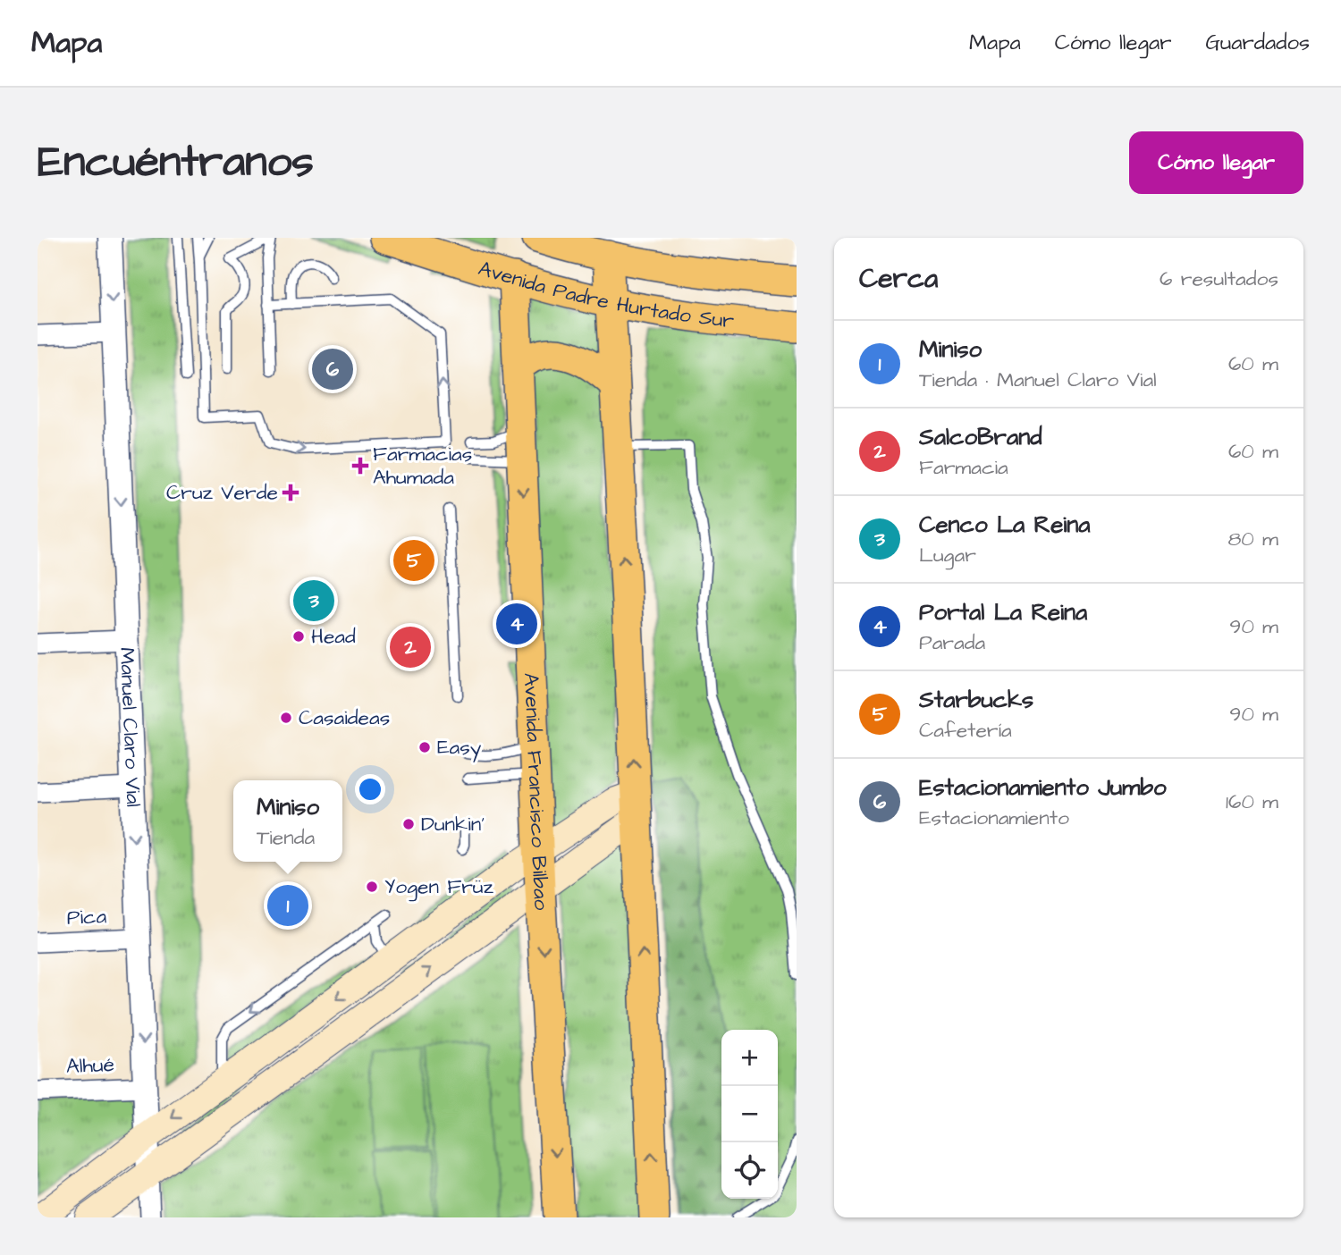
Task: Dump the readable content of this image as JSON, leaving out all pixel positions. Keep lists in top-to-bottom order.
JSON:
{
  "streets": {
    "main road": ["Avenida Padre Hurtado Sur", "Avenida Francisco Bilbao"],
    "street": ["Manuel Claro Vial", "Pica", "Alhué"]
  },
  "crossings": [
    ["Avenida Padre Hurtado Sur", "Avenida Francisco Bilbao"],
    ["Manuel Claro Vial", "Pica"],
    ["Manuel Claro Vial", "Alhué"]
  ],
  "one_way": ["Manuel Claro Vial"],
  "places": {
    "health": ["Farmacias Ahumada", "Cruz Verde"],
    "other": [
      "Head",
      "Casaideas",
      "Easy",
      "Dunkin'",
      "Yogen Früz"
    ]
  },
  "page": {
    "header": "Mapa",
    "nav": ["Mapa", "Cómo llegar", "Guardados"],
    "buttons": "Cómo llegar",
    "title": "Encuéntranos",
    "heading": ["Cerca", "6 resultados"],
    "list": [
      {
        "mark": "1",
        "name": "Miniso",
        "note": "Tienda · Manuel Claro Vial",
        "value": "60 m"
      },
      {
        "mark": "2",
        "name": "SalcoBrand",
        "note": "Farmacia",
        "value": "60 m"
      },
      {
        "mark": "3",
        "name": "Cenco La Reina",
        "note": "Lugar",
        "value": "80 m"
      },
      {
        "mark": "4",
        "name": "Portal La Reina",
        "note": "Parada",
        "value": "90 m"
      },
      {
        "mark": "5",
        "name": "Starbucks",
        "note": "Cafetería",
        "value": "90 m"
      },
      {
        "mark": "6",
        "name": "Estacionamiento Jumbo",
        "note": "Estacionamiento",
        "value": "160 m"
      }
    ],
    "pins": [
      "6",
      "5",
      "3",
      "4",
      "2",
      "1"
    ],
    "popup": ["Miniso", "Tienda"],
    "map_buttons": ["+", "−"]
  }
}
